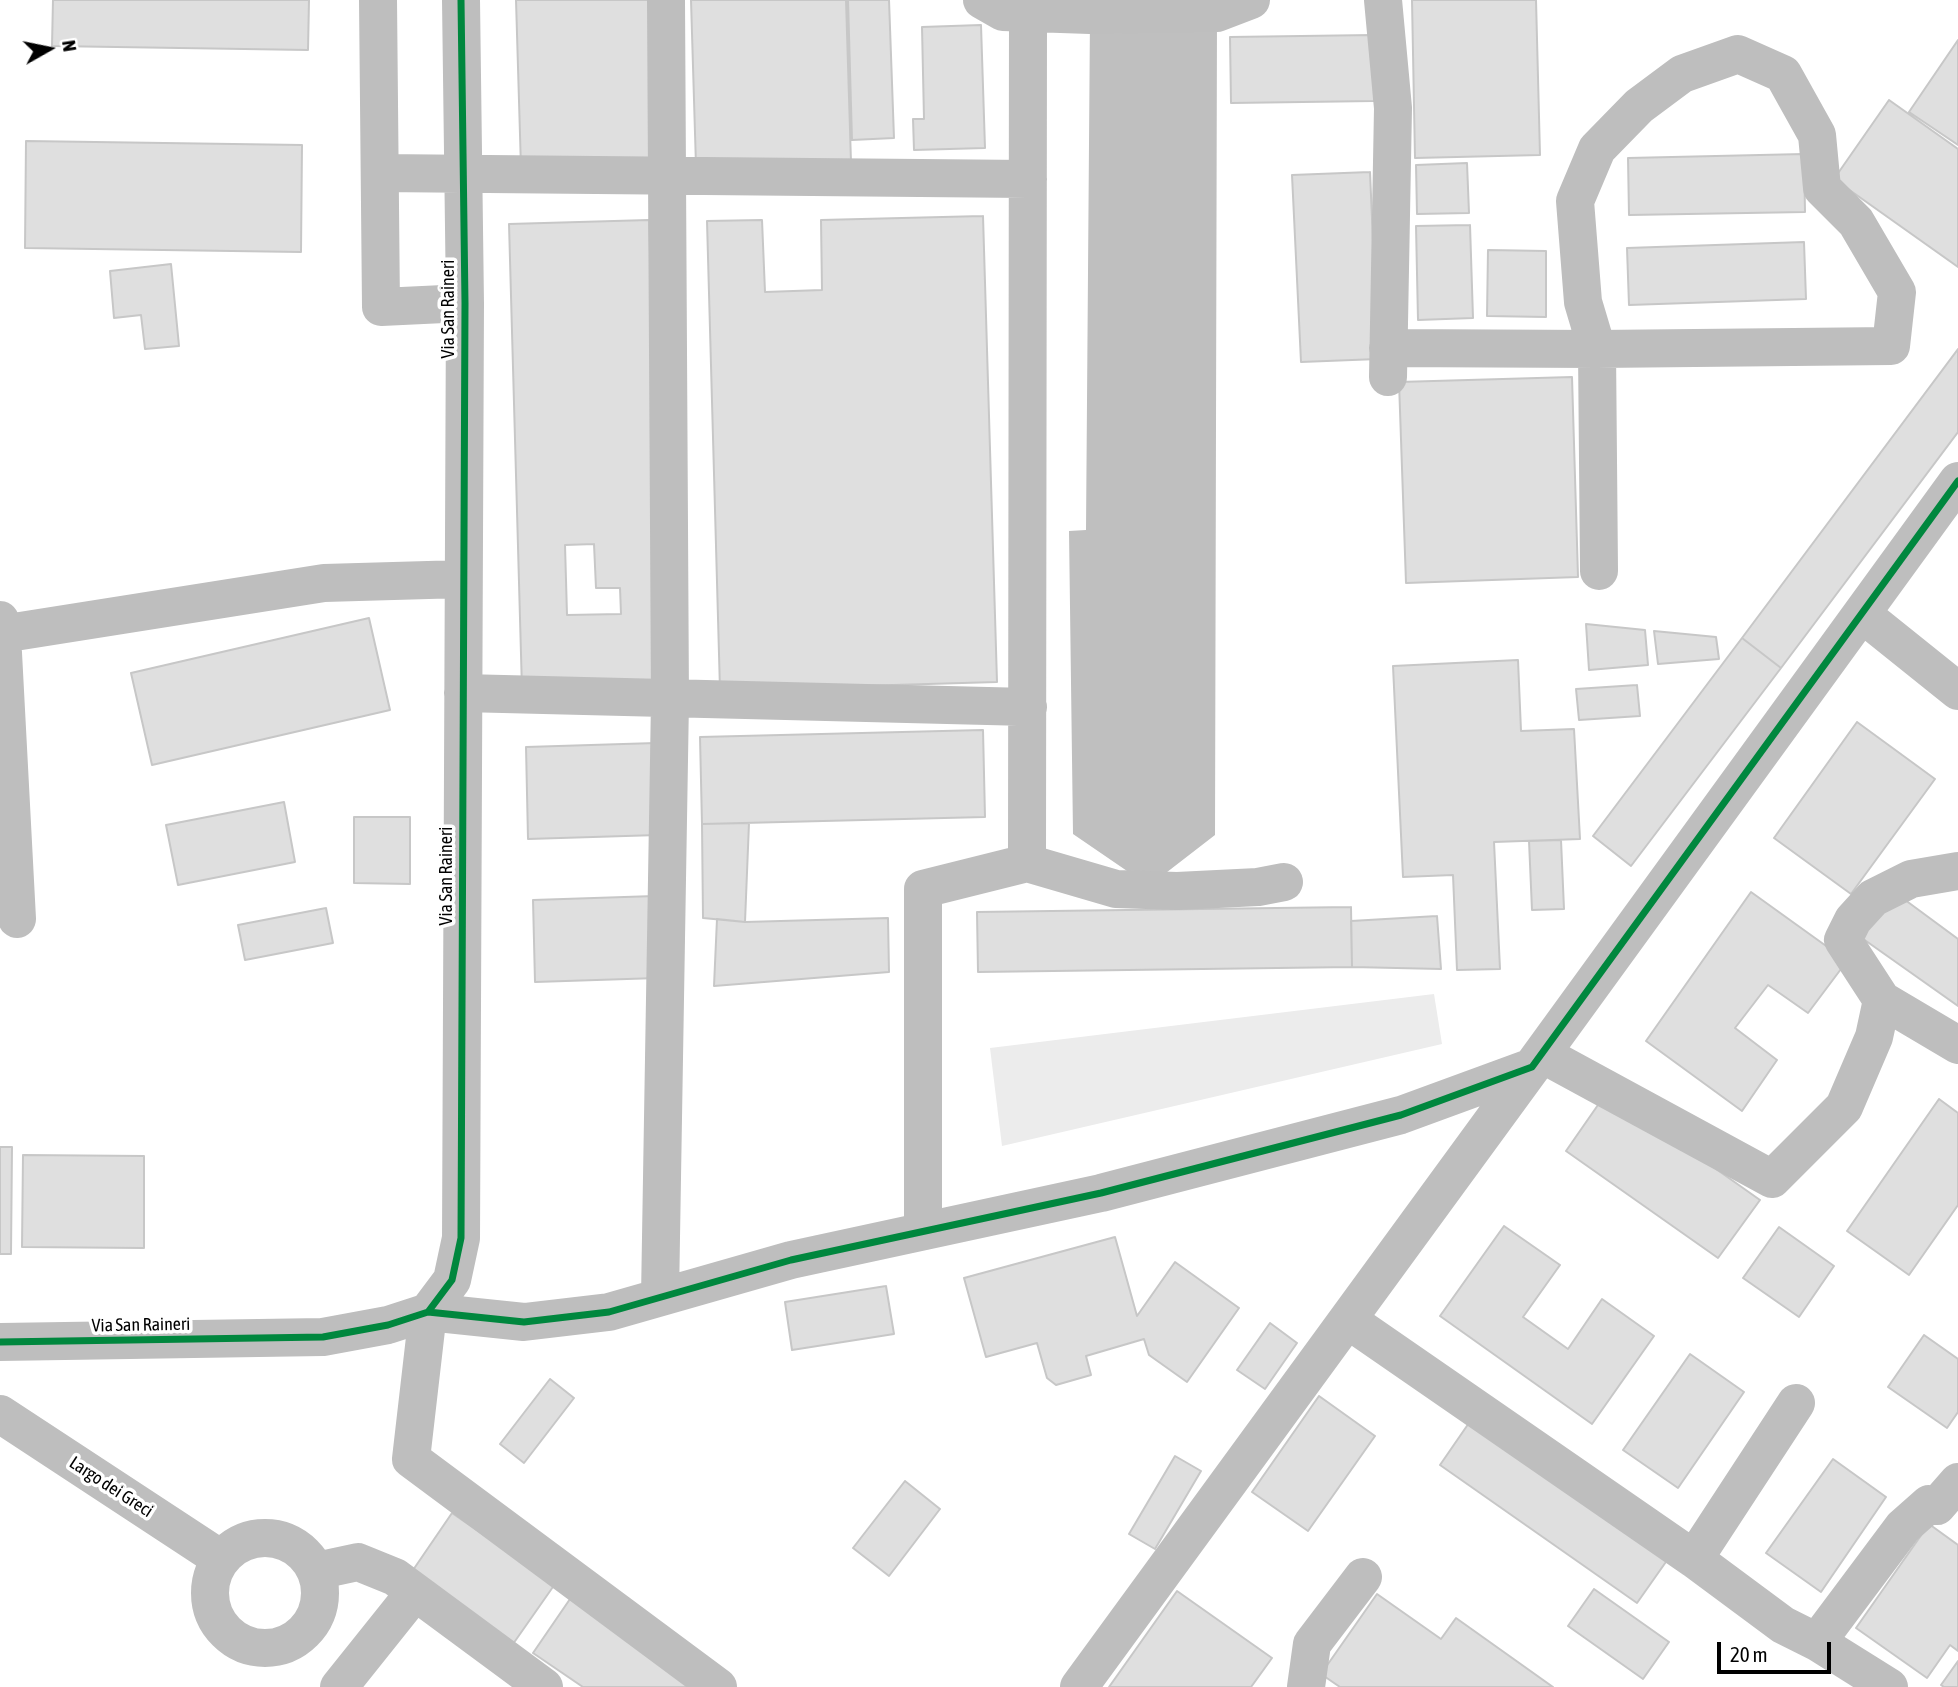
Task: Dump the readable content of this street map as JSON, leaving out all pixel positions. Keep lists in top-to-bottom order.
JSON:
{
  "streets": {
    "street": ["Via San Raineri", "Largo dei Greci"]
  },
  "scale_bar": "20 m",
  "north": "right"
}
